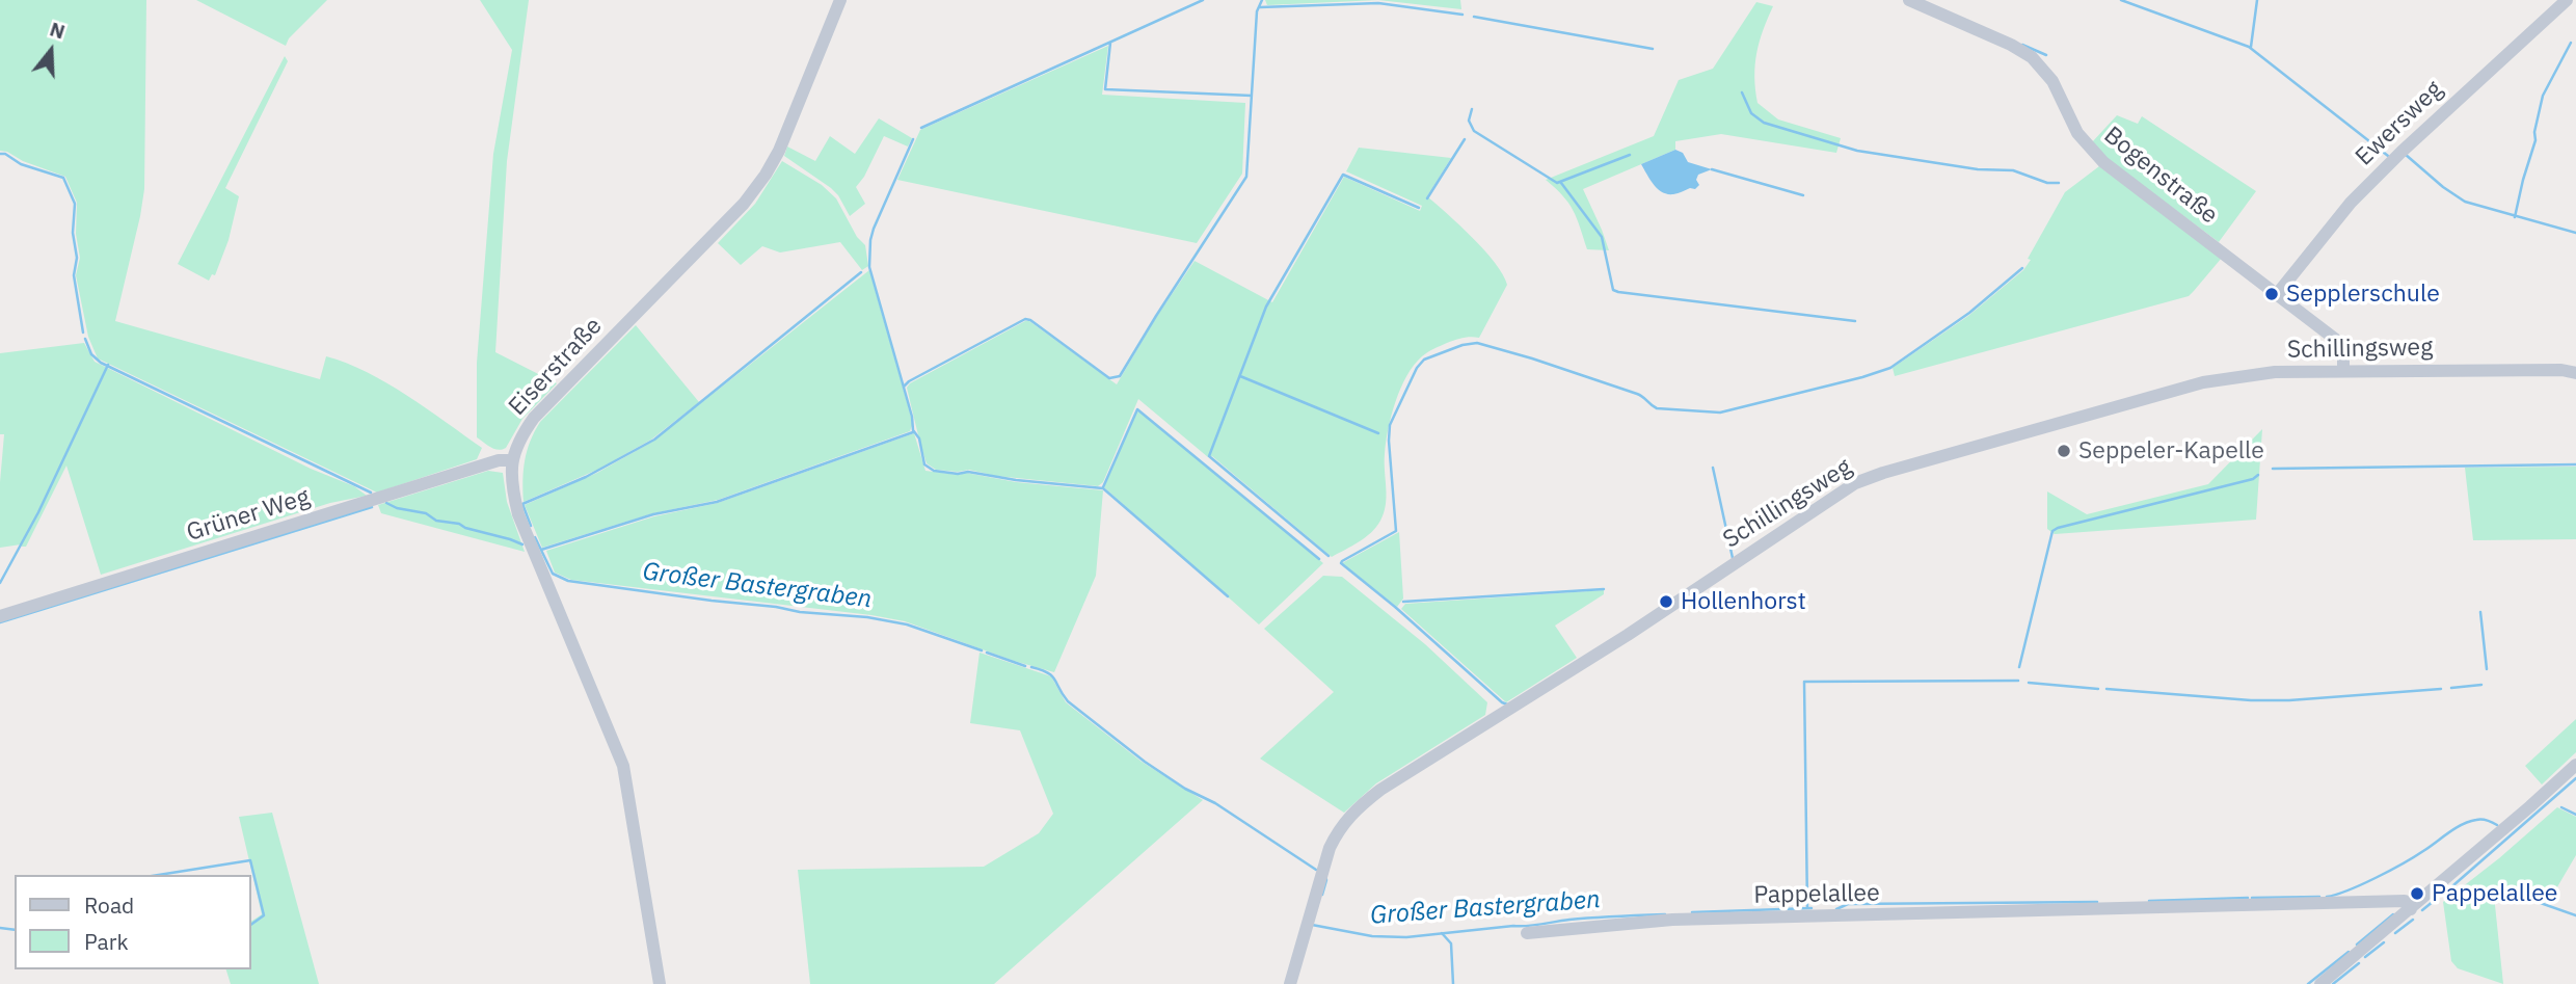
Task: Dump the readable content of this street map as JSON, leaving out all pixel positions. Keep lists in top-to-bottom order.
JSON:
{
  "streets": {
    "street": [
      "Ewersweg",
      "Bogenstraße",
      "Schillingsweg",
      "Eiserstraße",
      "Grüner Weg",
      "Pappelallee"
    ]
  },
  "crossings": [
    ["Ewersweg", "Bogenstraße"],
    ["Bogenstraße", "Schillingsweg"],
    ["Eiserstraße", "Grüner Weg"]
  ],
  "water": ["Großer Bastergraben"],
  "places": [
    "Sepplerschule",
    "Seppeler-Kapelle",
    "Hollenhorst",
    "Pappelallee"
  ],
  "legend": ["Road", "Park"],
  "north": "top"
}
